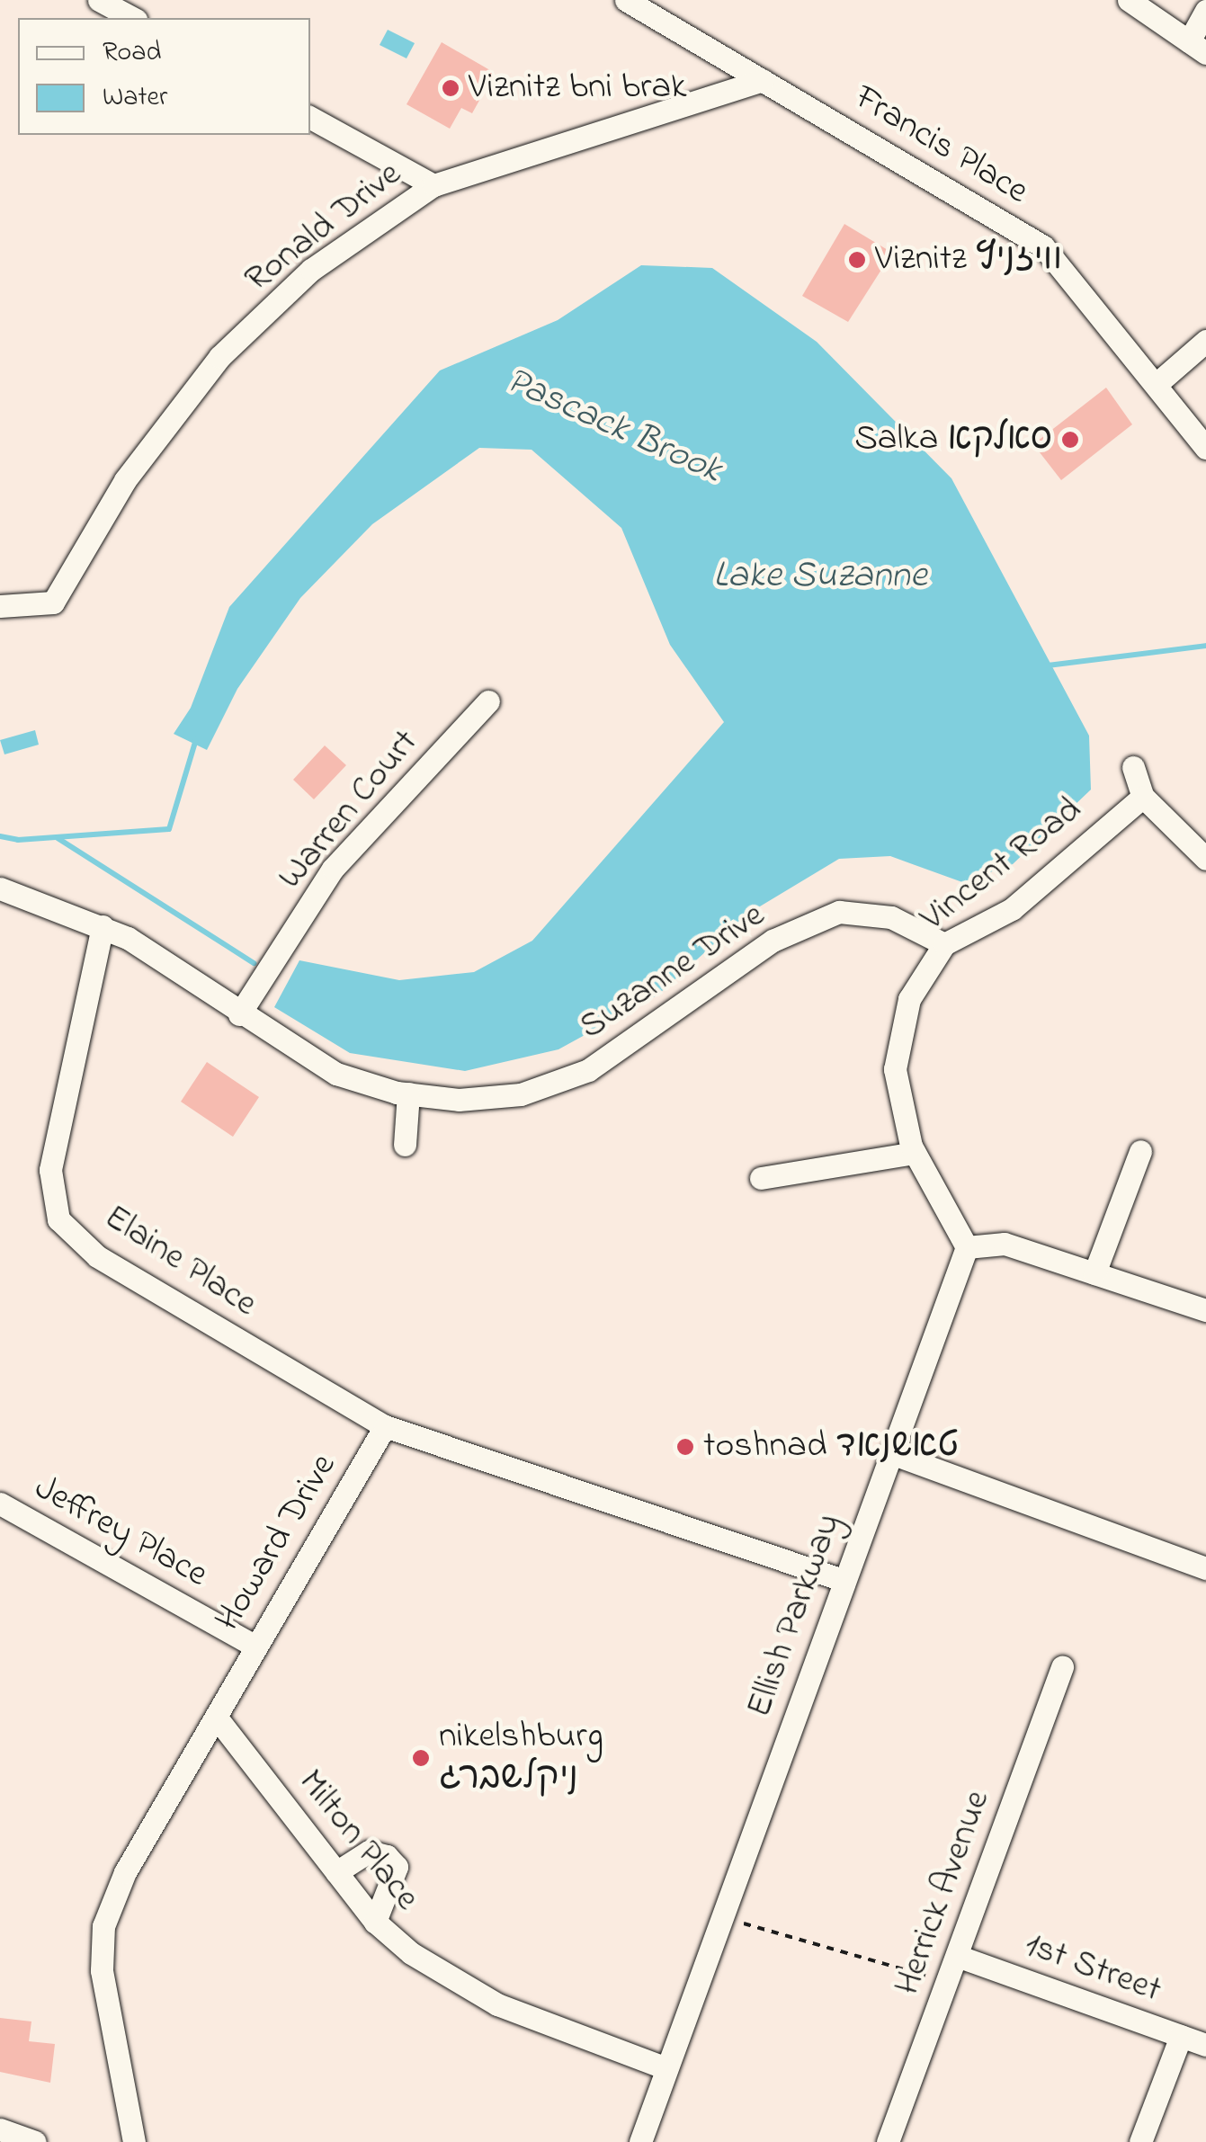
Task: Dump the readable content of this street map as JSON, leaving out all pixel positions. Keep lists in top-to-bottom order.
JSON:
{
  "streets": {
    "street": [
      "Francis Place",
      "Ronald Drive",
      "Warren Court",
      "Vincent Road",
      "Suzanne Drive",
      "Elaine Place",
      "Jeffrey Place",
      "Howard Drive",
      "Ellish Parkway",
      "Milton Place",
      "Herrick Avenue",
      "1st Street"
    ]
  },
  "crossings": [
    ["Francis Place", "Ronald Drive"],
    ["Warren Court", "Suzanne Drive"],
    ["Vincent Road", "Suzanne Drive"],
    ["Vincent Road", "Ellish Parkway"],
    ["Suzanne Drive", "Elaine Place"],
    ["Elaine Place", "Howard Drive"],
    ["Jeffrey Place", "Howard Drive"],
    ["Howard Drive", "Milton Place"],
    ["Ellish Parkway", "Milton Place"],
    ["Herrick Avenue", "1st Street"]
  ],
  "water": ["Pascack Brook", "Lake Suzanne"],
  "places": [
    "Viznitz bni brak",
    "Viznitz וויזניץ",
    "Salka סאלקא",
    "toshnad טאשנאד",
    "nikelshburg ניקלשברג"
  ],
  "legend": ["Road", "Water"]
}
